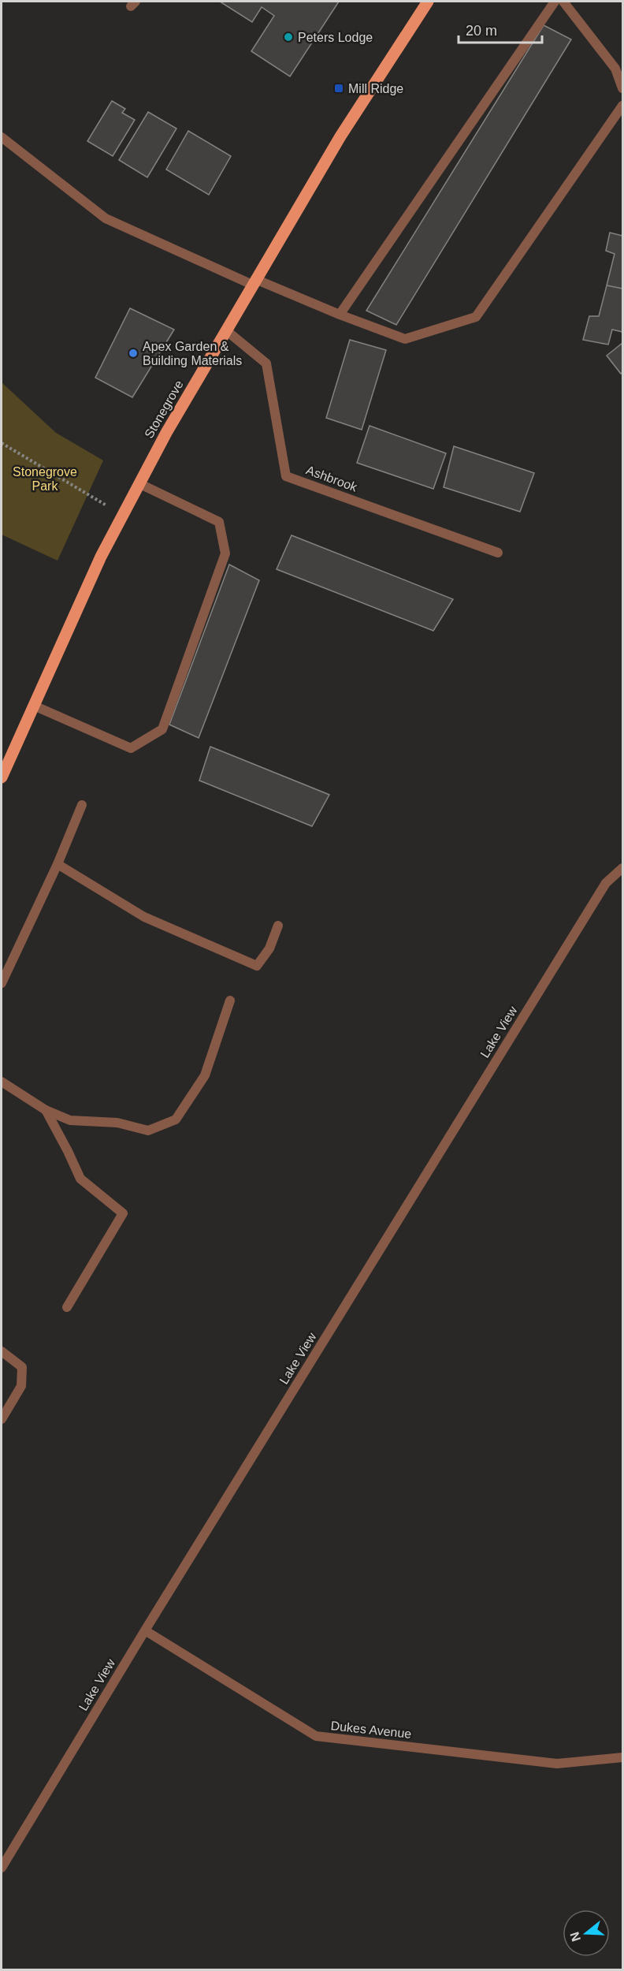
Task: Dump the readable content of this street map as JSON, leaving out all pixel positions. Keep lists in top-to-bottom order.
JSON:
{
  "streets": {
    "main road": ["Stonegrove"],
    "street": ["Ashbrook", "Lake View", "Dukes Avenue"]
  },
  "crossings": [
    ["Stonegrove", "Ashbrook"],
    ["Lake View", "Dukes Avenue"]
  ],
  "parks": ["Stonegrove Park"],
  "places": {
    "other": ["Peters Lodge", "Apex Garden & Building Materials"],
    "transit": ["Mill Ridge"]
  },
  "scale_bar": "20 m",
  "north": "left"
}
